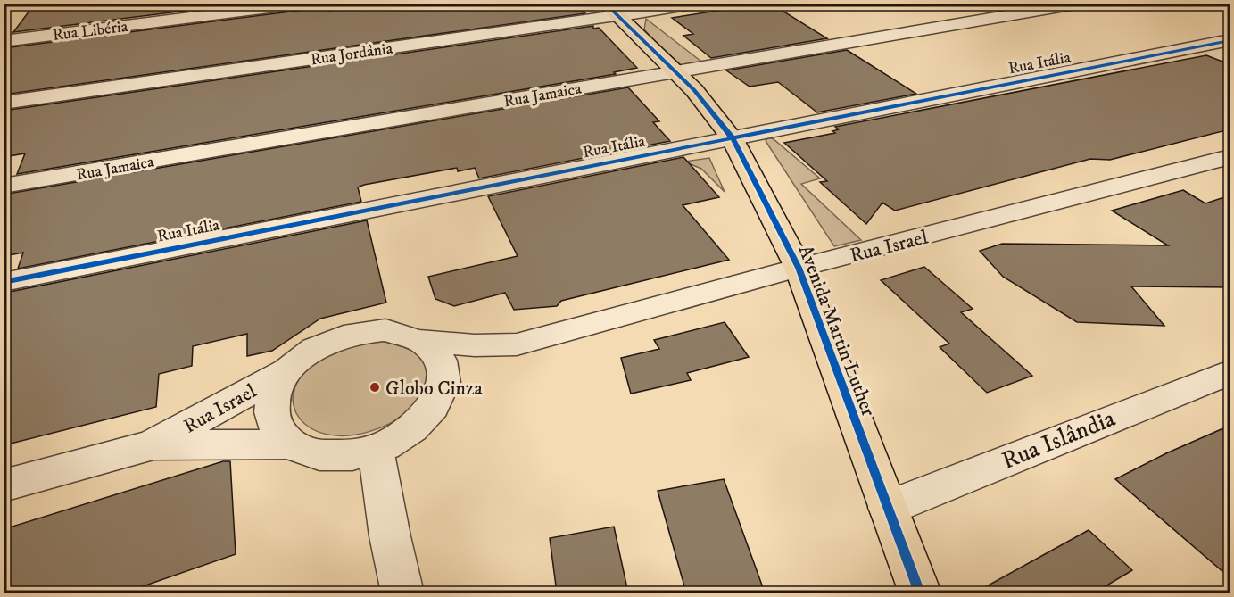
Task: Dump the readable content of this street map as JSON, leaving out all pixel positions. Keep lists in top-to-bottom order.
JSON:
{
  "streets": {
    "main road": ["Avenida Martin Luther"],
    "street": [
      "Rua Libéria",
      "Rua Jordânia",
      "Rua Itália",
      "Rua Jamaica",
      "Rua Israel",
      "Rua Islândia"
    ]
  },
  "crossings": [
    ["Rua Jordânia", "Avenida Martin Luther"],
    ["Rua Itália", "Avenida Martin Luther"],
    ["Rua Jamaica", "Avenida Martin Luther"],
    ["Rua Israel", "Avenida Martin Luther"],
    ["Avenida Martin Luther", "Rua Islândia"]
  ],
  "places": ["Globo Cinza"]
}
